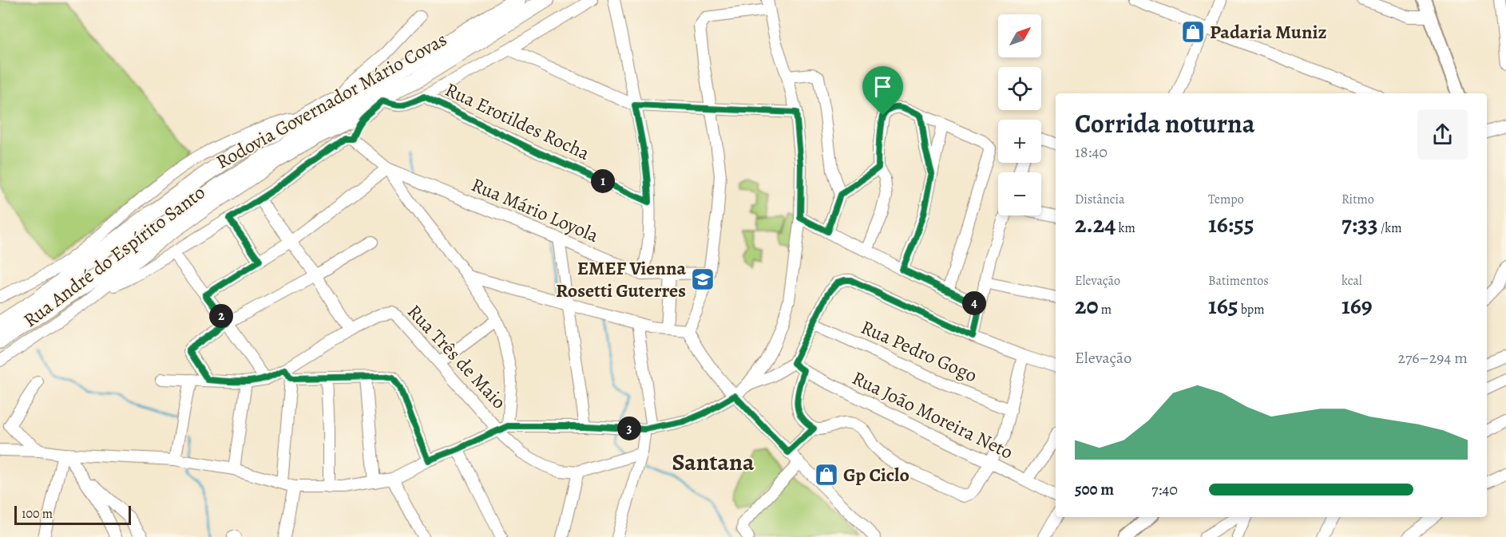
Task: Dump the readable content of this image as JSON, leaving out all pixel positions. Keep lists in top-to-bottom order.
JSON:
{
  "streets": {
    "highway": ["Rodovia Governador Mário Covas"],
    "street": [
      "Rua Erotildes Rocha",
      "Rua Mário Loyola",
      "Rua André do Espírito Santo",
      "Rua Pedro Gogo",
      "Rua Três de Maio",
      "Rua João Moreira Neto"
    ]
  },
  "crossings": [
    ["Rodovia Governador Mário Covas", "Rua André do Espírito Santo"]
  ],
  "districts": ["Santana"],
  "places": {
    "shop": ["Padaria Muniz", "Gp Ciclo"],
    "school or university": ["EMEF Vienna Rosetti Guterres"]
  },
  "scale_bar": "100 m",
  "north": "top right",
  "page": {
    "map_buttons": ["+", "−"],
    "heading": ["Corrida noturna", "18:40"],
    "pins": [
      "1",
      "4",
      "2",
      "3"
    ],
    "stats": [
      ["Distância", "2.24 km"],
      ["Tempo", "16:55"],
      ["Ritmo", "7:33 /km"],
      ["Elevação", "20 m"],
      ["Batimentos", "165 bpm"],
      ["kcal", "169"]
    ],
    "chart": ["Elevação", "276–294 m"],
    "list": [
      {
        "name": "500 m",
        "note": "7:40"
      }
    ],
    "scale": "100 m"
  }
}
